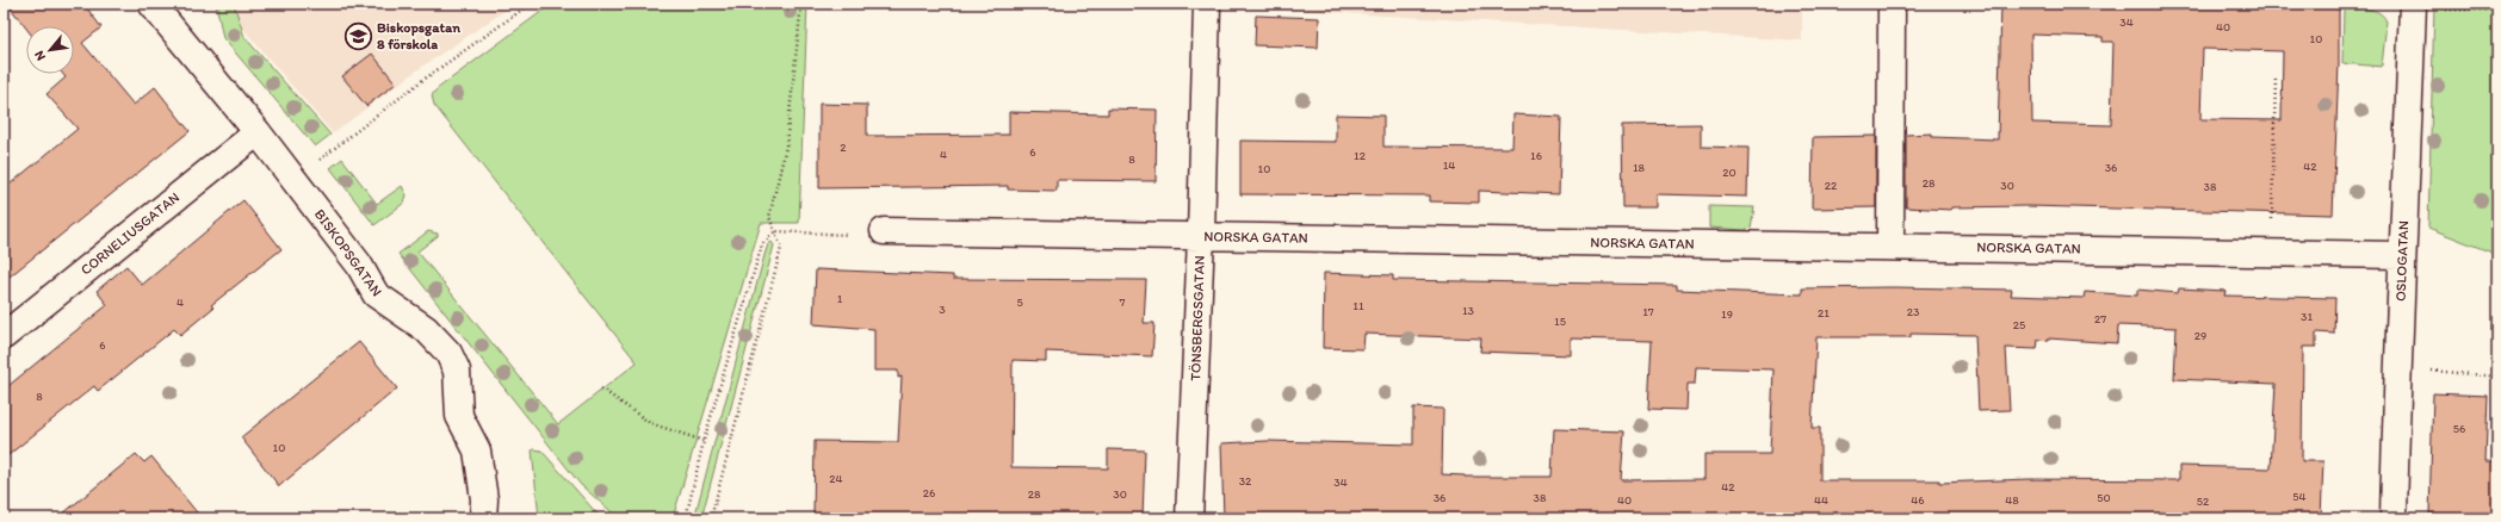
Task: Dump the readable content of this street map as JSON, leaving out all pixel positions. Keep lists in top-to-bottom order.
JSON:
{
  "streets": {
    "street": [
      "CORNELIUSGATAN",
      "NORSKA GATAN",
      "BISKOPSGATAN",
      "OSLOGATAN",
      "TÖNSBERGSGATAN"
    ]
  },
  "crossings": [
    ["CORNELIUSGATAN", "BISKOPSGATAN"],
    ["NORSKA GATAN", "OSLOGATAN"],
    ["NORSKA GATAN", "TÖNSBERGSGATAN"]
  ],
  "places": {
    "school or university": ["Biskopsgatan 8 förskola"]
  },
  "house_numbers": [
    "34",
    "40",
    "10",
    "2",
    "6",
    "4",
    "12",
    "16",
    "8",
    "14",
    "42",
    "18",
    "36",
    "10",
    "20",
    "28",
    "22",
    "30",
    "38",
    "1",
    "4",
    "5",
    "7",
    "11",
    "3",
    "13",
    "17",
    "23",
    "21",
    "19",
    "31",
    "27",
    "15",
    "25",
    "29",
    "6",
    "8",
    "56",
    "10",
    "24",
    "32",
    "34",
    "42",
    "26",
    "28",
    "30",
    "54",
    "36",
    "38",
    "50",
    "40",
    "44",
    "46",
    "48",
    "52"
  ],
  "north": "bottom left"
}
